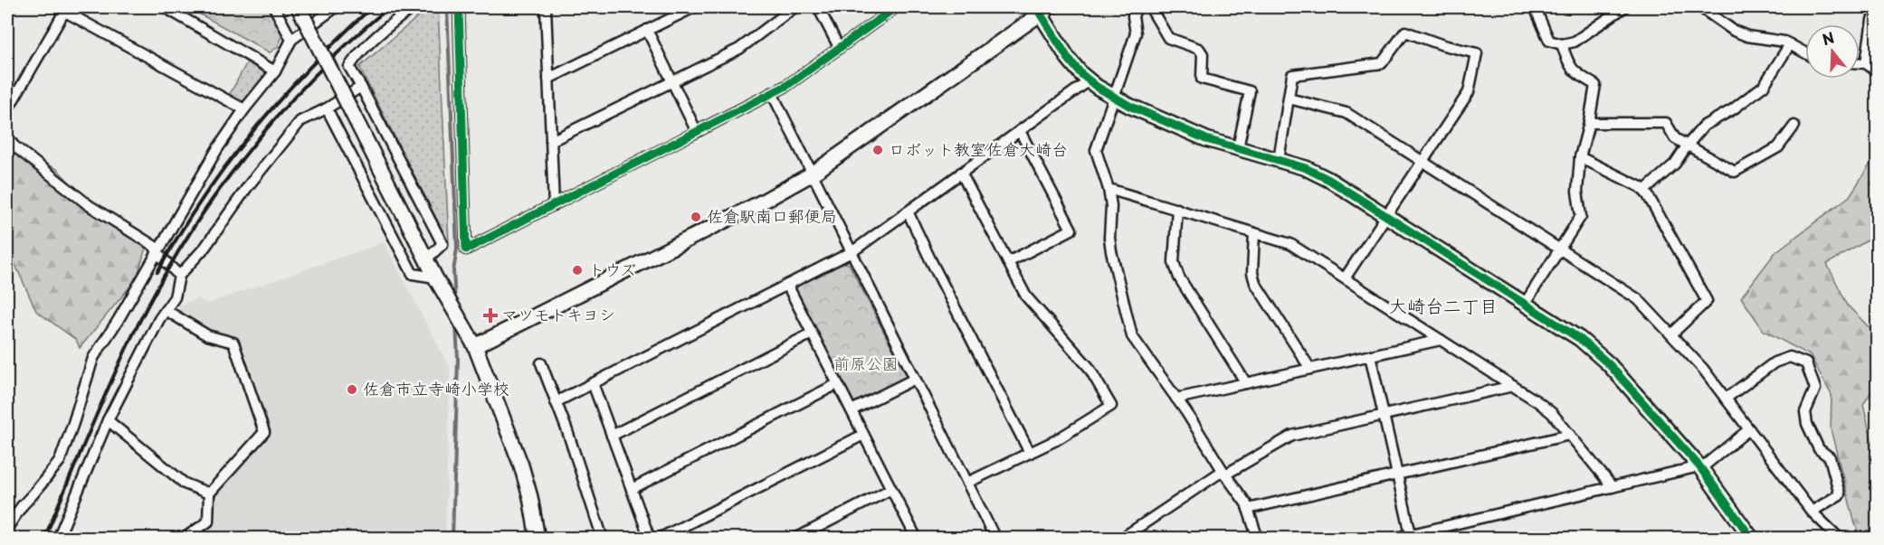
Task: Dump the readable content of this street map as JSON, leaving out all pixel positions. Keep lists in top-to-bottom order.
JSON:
{
  "districts": ["大崎台二丁目"],
  "parks": ["前原公園"],
  "places": {
    "other": [
      "ロボット教室佐倉大崎台",
      "佐倉駅南口郵便局",
      "トウズ",
      "佐倉市立寺崎小学校"
    ],
    "health": ["マツモトキヨシ"]
  },
  "north": "top"
}
